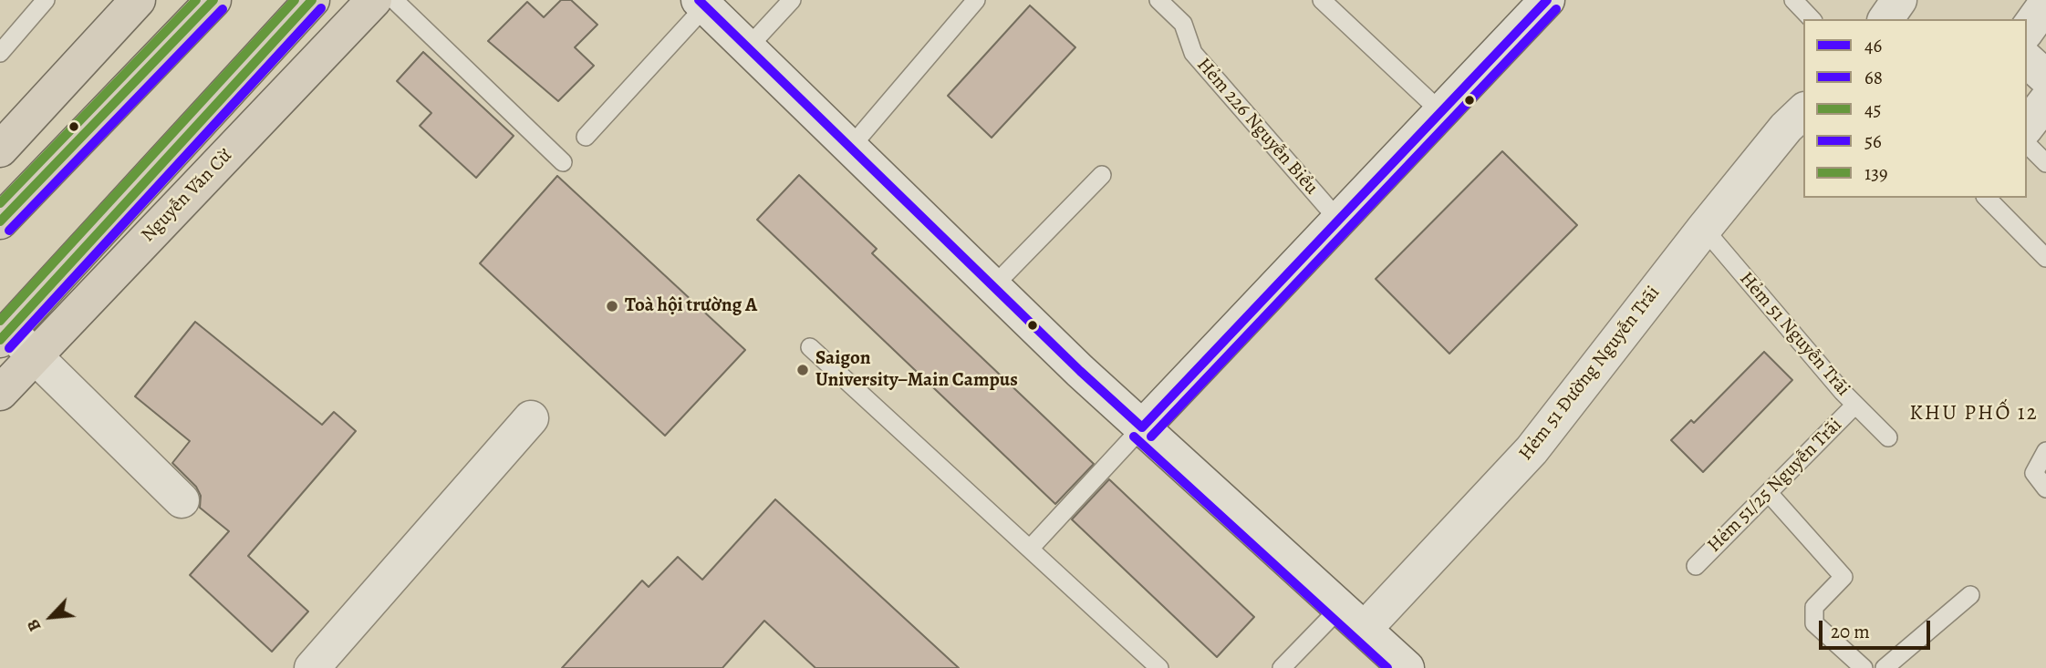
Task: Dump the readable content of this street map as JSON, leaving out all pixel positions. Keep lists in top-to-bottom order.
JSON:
{
  "streets": {
    "main road": ["Nguyễn Văn Cừ", "Hẻm 51 Đường Nguyễn Trãi"],
    "lane": ["Hẻm 226 Nguyễn Biểu", "Hẻm 51 Nguyễn Trãi", "Hẻm 51/25 Nguyễn Trãi"]
  },
  "crossings": [
    ["Hẻm 51 Nguyễn Trãi", "Hẻm 51 Đường Nguyễn Trãi"],
    ["Hẻm 51 Nguyễn Trãi", "Hẻm 51/25 Nguyễn Trãi"]
  ],
  "districts": ["KHU PHỐ 12"],
  "places": ["Toà hội trường A", "Saigon University–Main Campus"],
  "lines": [
    "transit line 46",
    "transit line 45",
    "transit line 139",
    "transit line 56",
    "transit line 68"
  ],
  "legend": [
    "46",
    "68",
    "45",
    "56",
    "139"
  ],
  "scale_bar": "20 m",
  "north": "bottom left"
}
